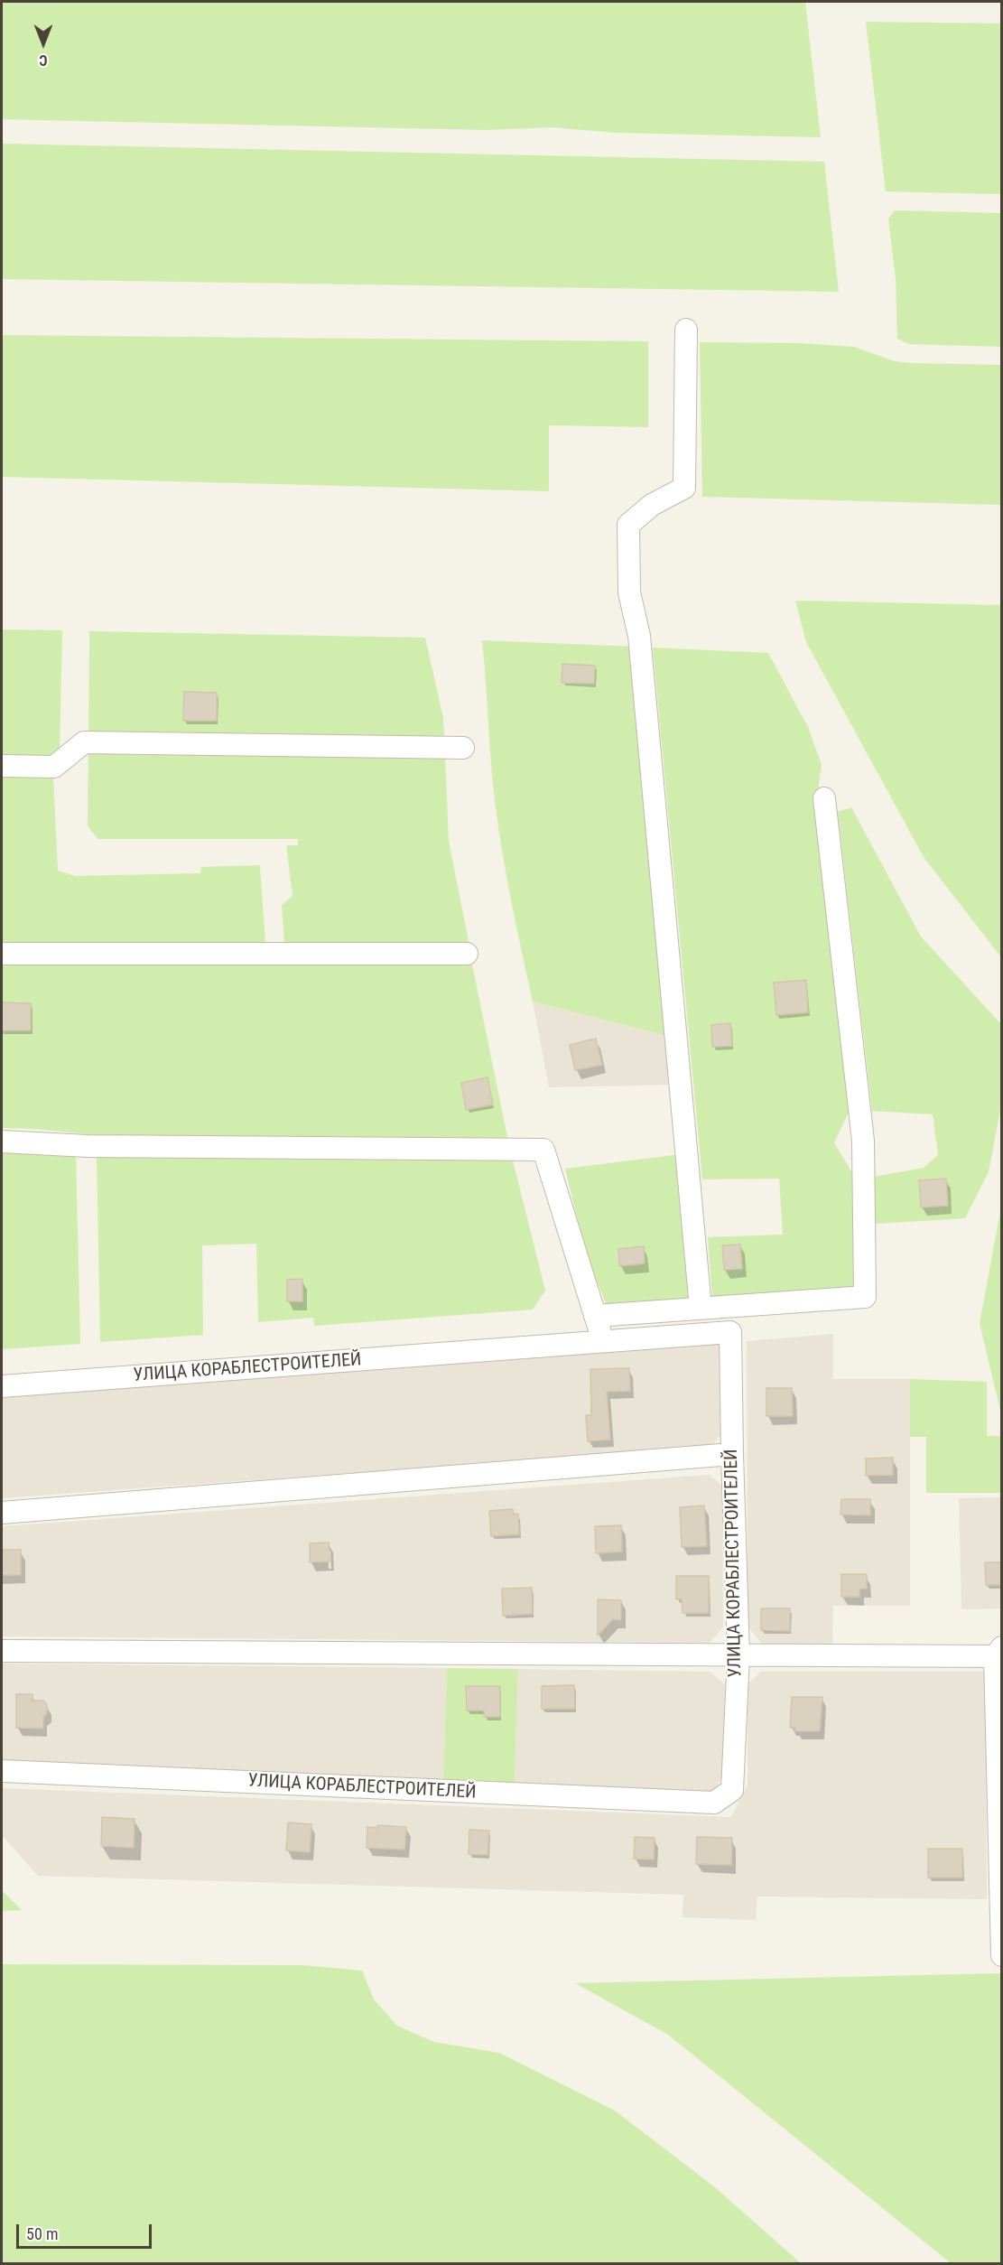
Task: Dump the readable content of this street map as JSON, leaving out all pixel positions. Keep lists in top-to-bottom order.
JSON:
{
  "streets": {
    "street": ["УЛИЦА КОРАБЛЕСТРОИТЕЛЕЙ"]
  },
  "scale_bar": "50 m",
  "north": "bottom"
}
